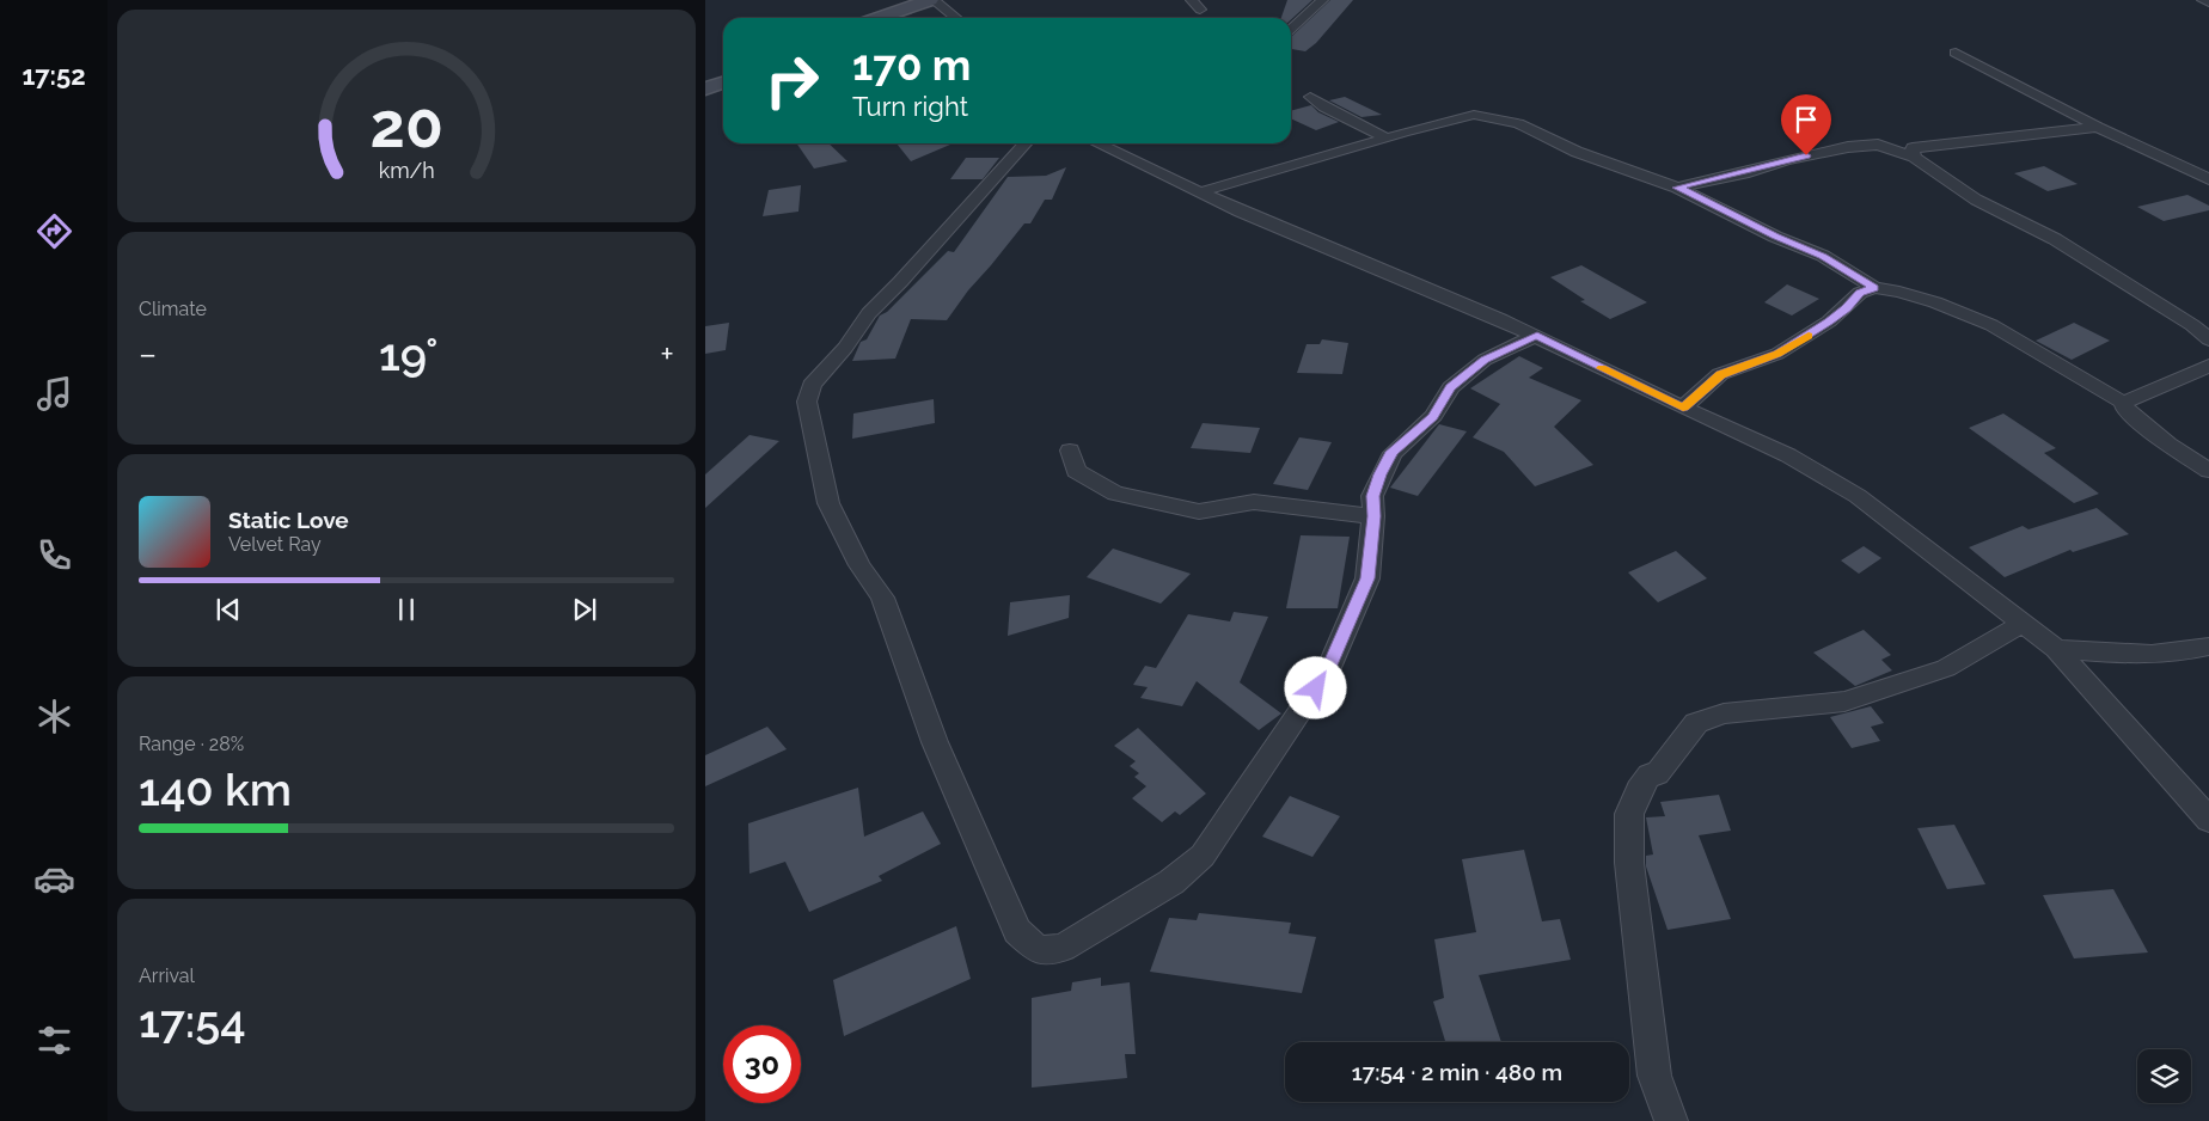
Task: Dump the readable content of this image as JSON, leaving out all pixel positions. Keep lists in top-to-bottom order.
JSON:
{
  "page": {
    "tabs": "17:52",
    "turn": ["170 m", "Turn right"],
    "tile": [
      "Climate",
      ["Range · 28%", "140 km"],
      ["Arrival", "17:54"]
    ],
    "heat": ["−", "19°", "+"],
    "song": ["Static Love", "Velvet Ray"],
    "limit": "30",
    "trip": "17:54 · 2 min · 480 m",
    "gauge": ["20", "km/h"]
  }
}
